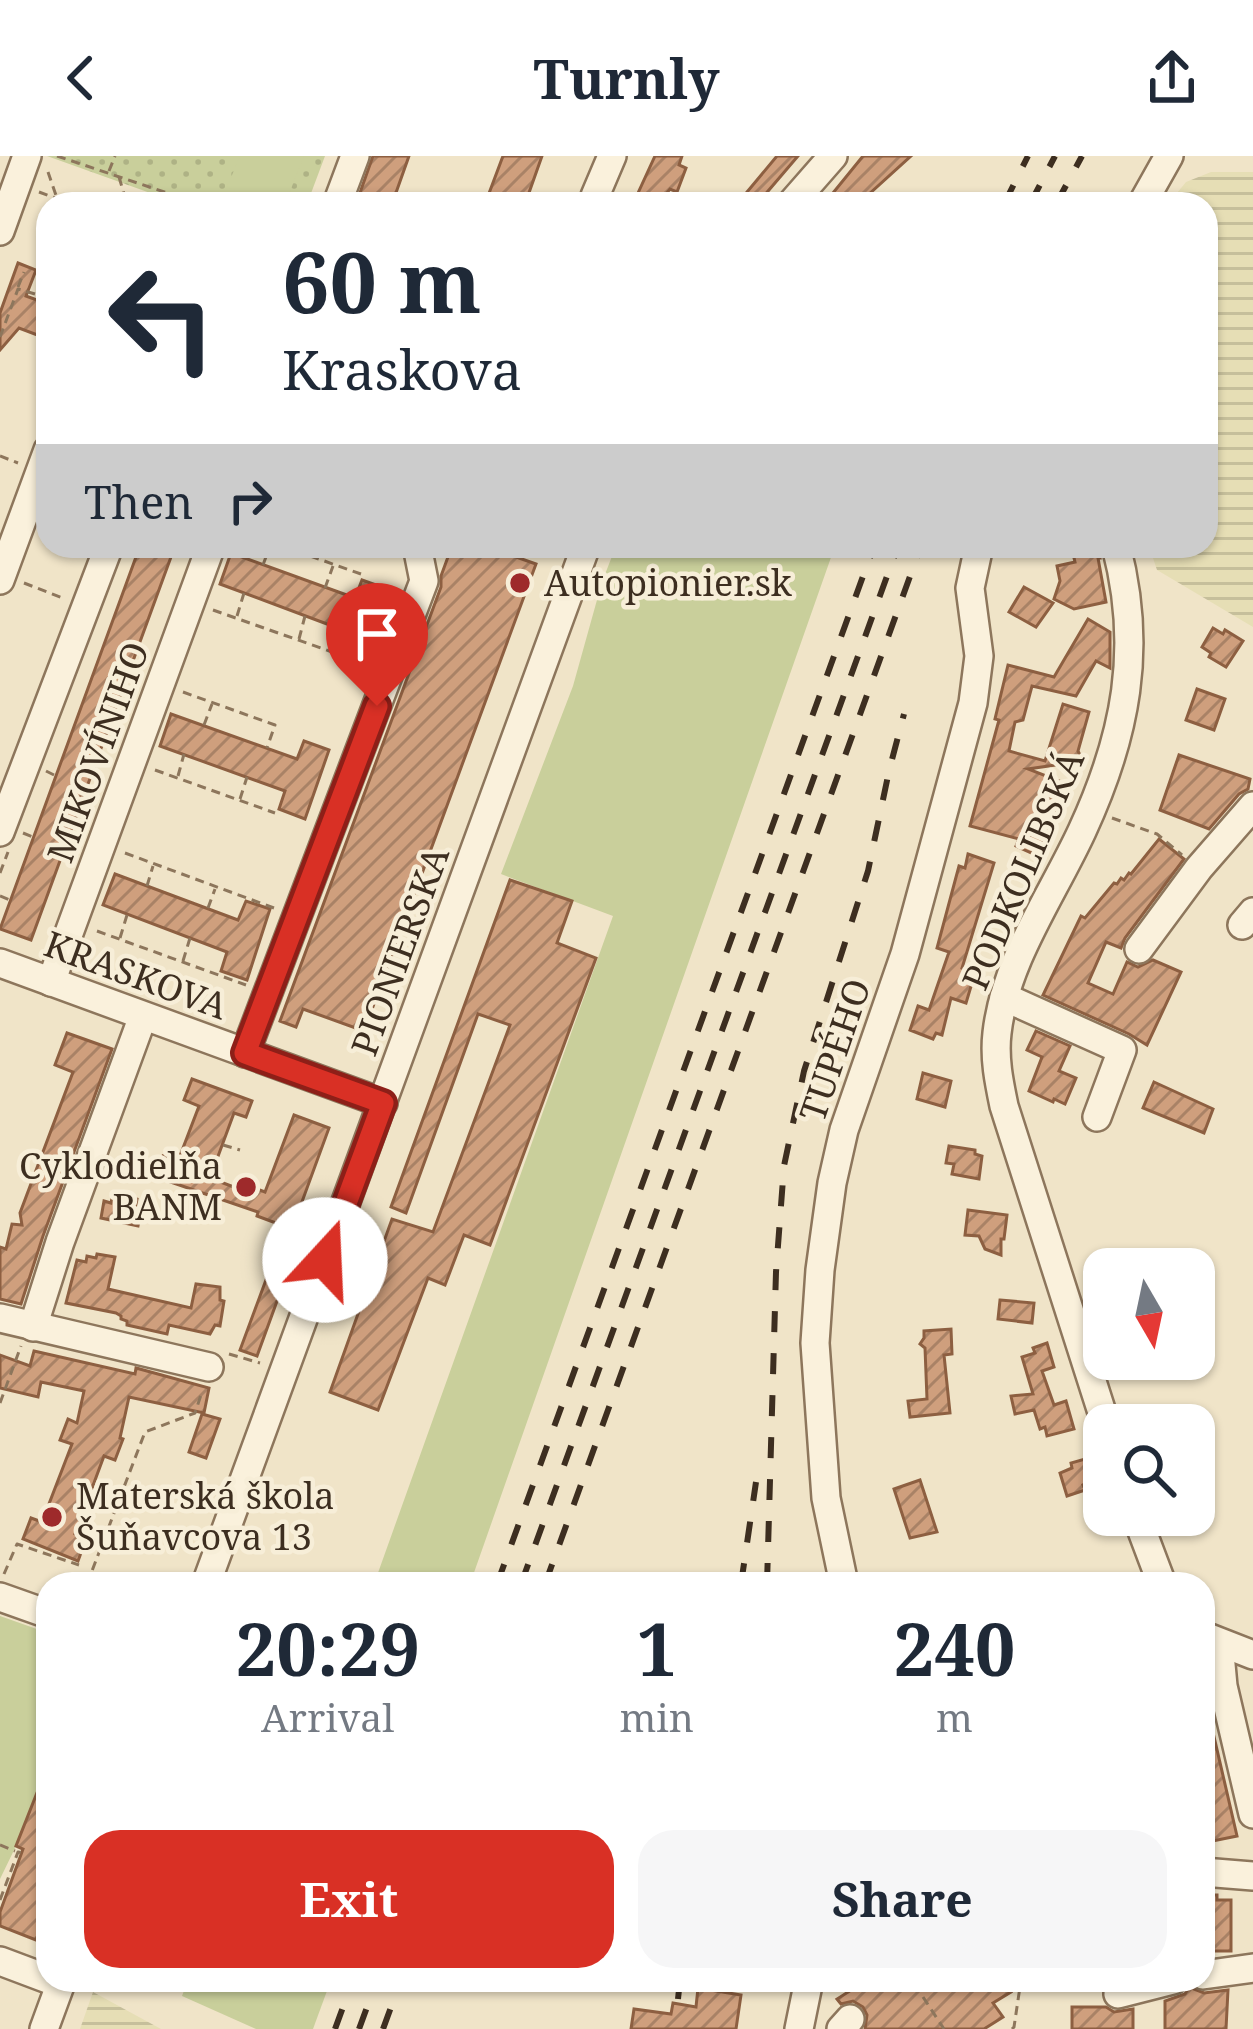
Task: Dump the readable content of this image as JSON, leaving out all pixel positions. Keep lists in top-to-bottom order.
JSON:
{
  "streets": {
    "street": [
      "MIKOVÍNIHO",
      "PODKOLIBSKÁ",
      "PIONIERSKA",
      "KRASKOVA",
      "TUPÉHO"
    ]
  },
  "crossings": [
    ["MIKOVÍNIHO", "KRASKOVA"],
    ["PIONIERSKA", "KRASKOVA"]
  ],
  "places": ["Autopionier.sk", "Cyklodielňa BANM", "Materská škola Šuňavcova 13"],
  "north": "bottom",
  "page": {
    "header": "Turnly",
    "turn": ["60 m", "Kraskova"],
    "then": "Then",
    "eta": [
      "20:29",
      "Arrival",
      "1",
      "min",
      "240",
      "m"
    ],
    "buttons": ["Exit", "Share"]
  }
}
